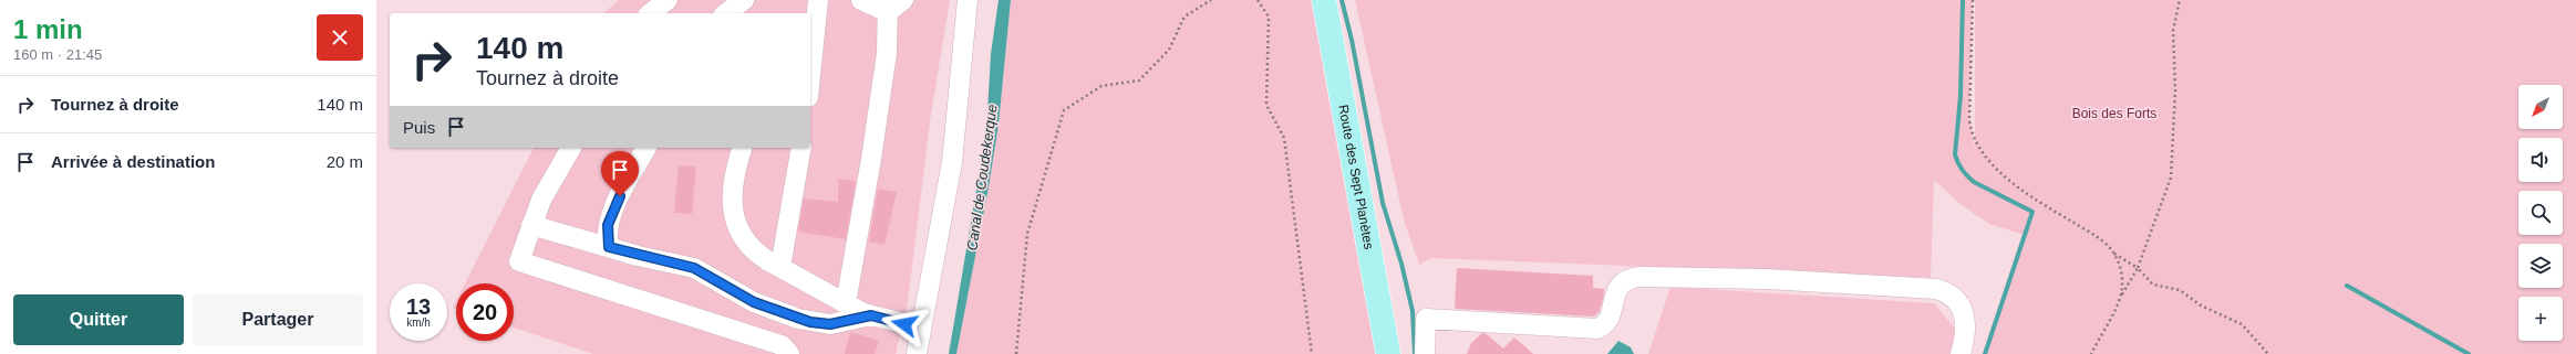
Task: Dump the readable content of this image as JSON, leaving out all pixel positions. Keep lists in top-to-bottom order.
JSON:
{
  "streets": {
    "main road": ["Route des Sept Planètes"]
  },
  "water": ["Canal de Coudekerque"],
  "parks": ["Bois des Forts"],
  "north": "bottom left",
  "page": {
    "heading": ["1 min", "160 m · 21:45"],
    "turn": ["140 m", "Tournez à droite"],
    "list": [
      {
        "name": "Tournez à droite",
        "value": "140 m"
      },
      {
        "name": "Arrivée à destination",
        "value": "20 m"
      }
    ],
    "map_buttons": "+",
    "then": "Puis",
    "speed": "13 km/h",
    "limit": "20",
    "buttons": ["Quitter", "Partager"]
  }
}
